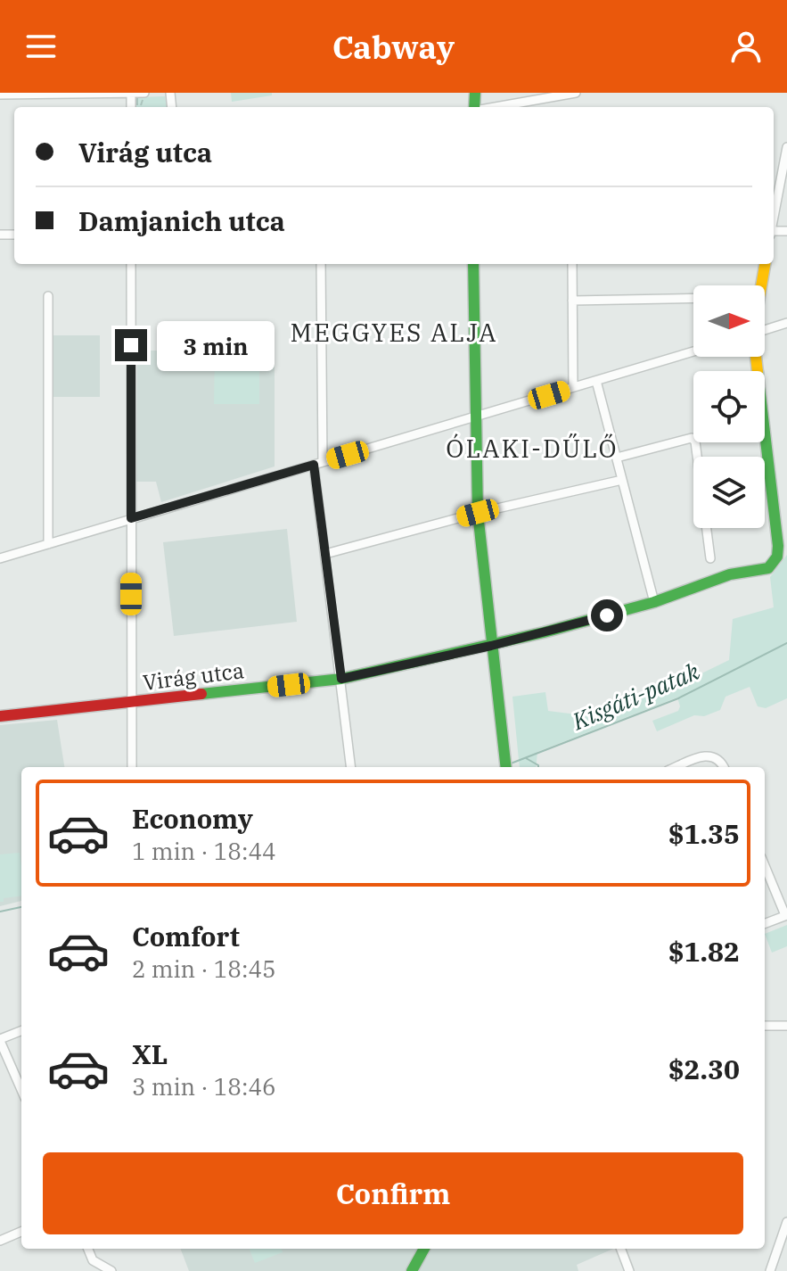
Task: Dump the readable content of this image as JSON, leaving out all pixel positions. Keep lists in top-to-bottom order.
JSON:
{
  "streets": {
    "street": ["Virág utca"]
  },
  "districts": ["MEGGYES ALJA", "ÓLAKI-DŰLŐ"],
  "water": ["Kisgáti-patak"],
  "north": "right",
  "page": {
    "header": "Cabway",
    "banner": ["Virág utca", "Damjanich utca"],
    "bubble": "3 min",
    "list": [
      {
        "name": "Economy",
        "note": "1 min · 18:44",
        "value": "$1.35"
      },
      {
        "name": "Comfort",
        "note": "2 min · 18:45",
        "value": "$1.82"
      },
      {
        "name": "XL",
        "note": "3 min · 18:46",
        "value": "$2.30"
      }
    ],
    "buttons": "Confirm"
  }
}
